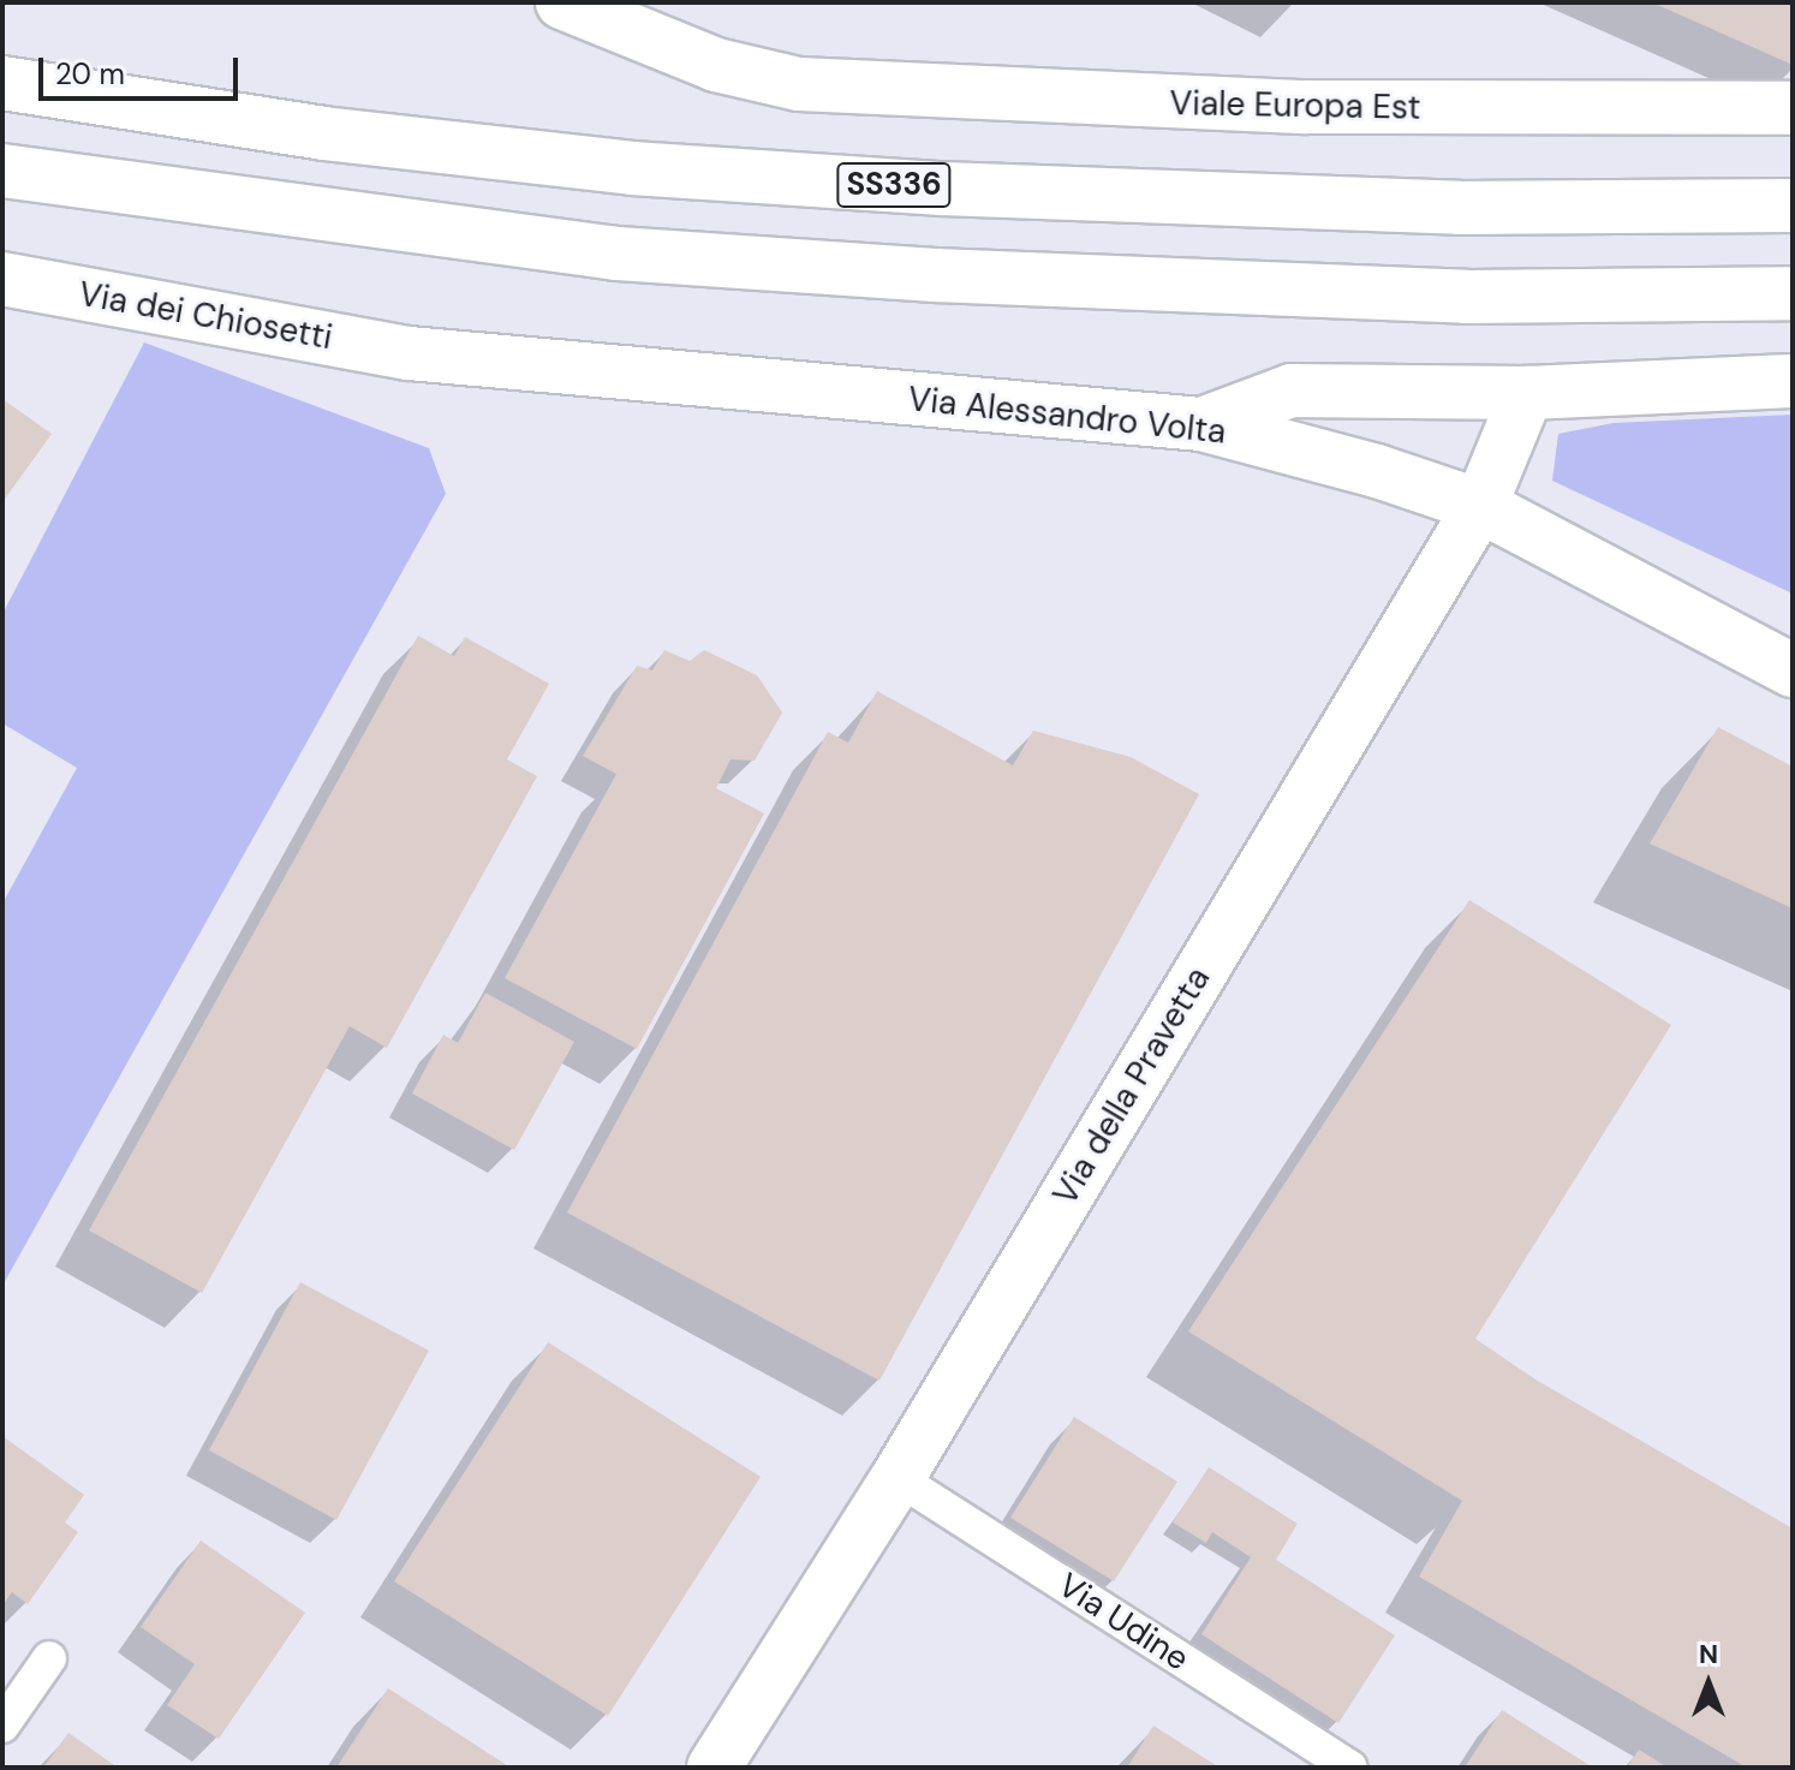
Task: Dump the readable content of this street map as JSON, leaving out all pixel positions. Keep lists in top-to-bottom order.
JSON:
{
  "streets": {
    "main road": [
      "Viale Europa Est",
      "SS336",
      "Via dei Chiosetti",
      "Via Alessandro Volta",
      "Via della Pravetta"
    ],
    "lane": ["Via Udine"]
  },
  "crossings": [
    ["Via dei Chiosetti", "Via Alessandro Volta"],
    ["Via Alessandro Volta", "Via della Pravetta"],
    ["Via della Pravetta", "Via Udine"]
  ],
  "scale_bar": "20 m",
  "north": "top"
}
